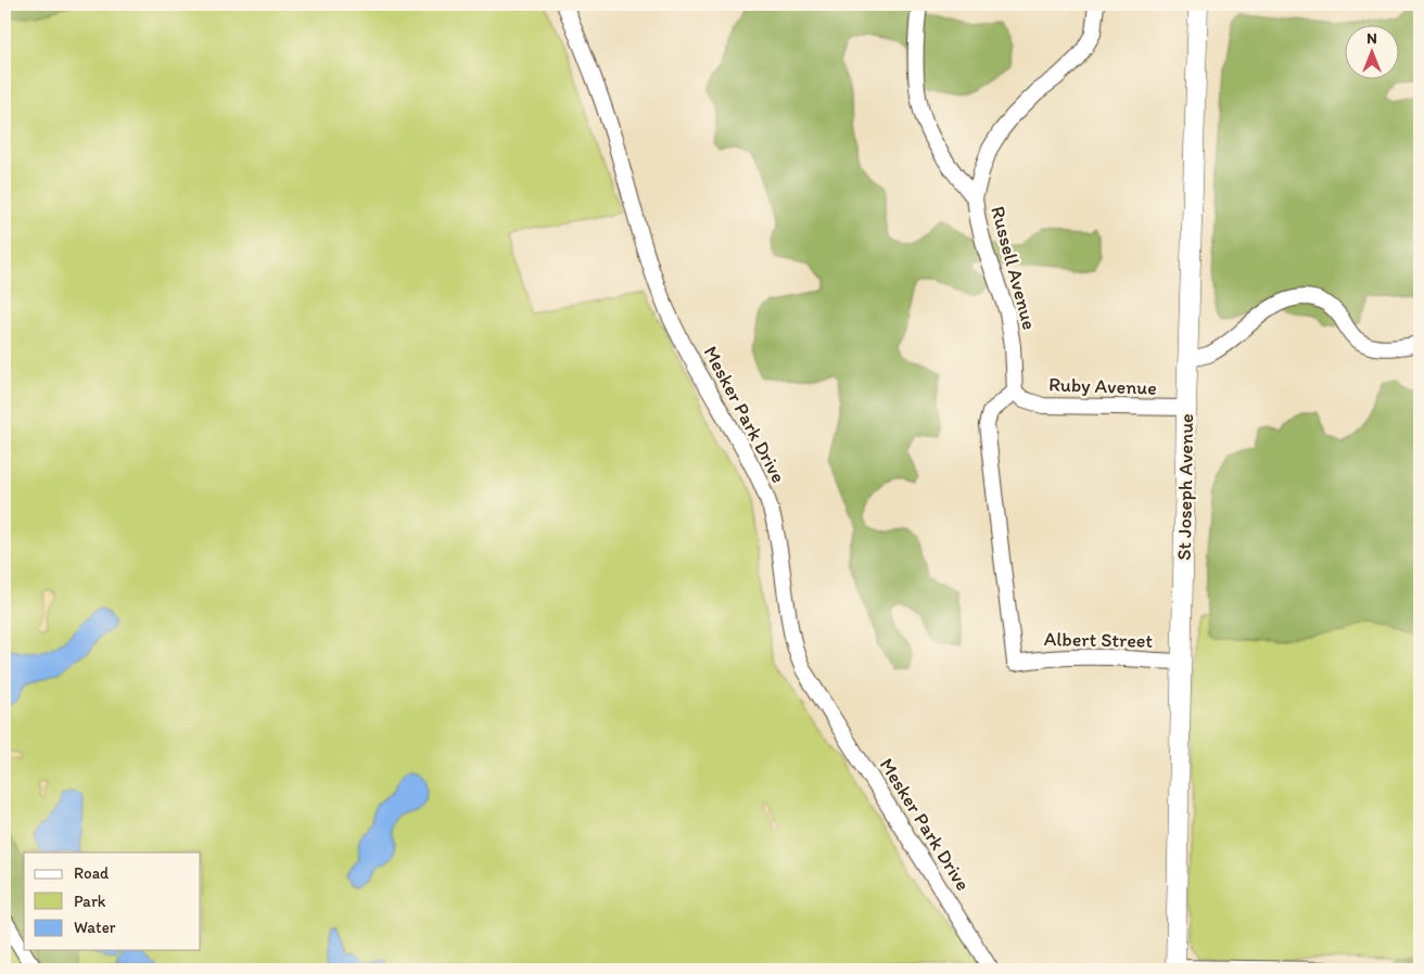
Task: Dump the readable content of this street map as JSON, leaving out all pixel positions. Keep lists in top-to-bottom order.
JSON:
{
  "streets": {
    "main road": ["St Joseph Avenue"],
    "street": [
      "Russell Avenue",
      "Ruby Avenue",
      "Mesker Park Drive",
      "Albert Street"
    ]
  },
  "crossings": [
    ["Russell Avenue", "Ruby Avenue"],
    ["Russell Avenue", "Albert Street"],
    ["Ruby Avenue", "St Joseph Avenue"],
    ["Ruby Avenue", "Albert Street"],
    ["St Joseph Avenue", "Albert Street"]
  ],
  "legend": ["Road", "Park", "Water"],
  "north": "top"
}
